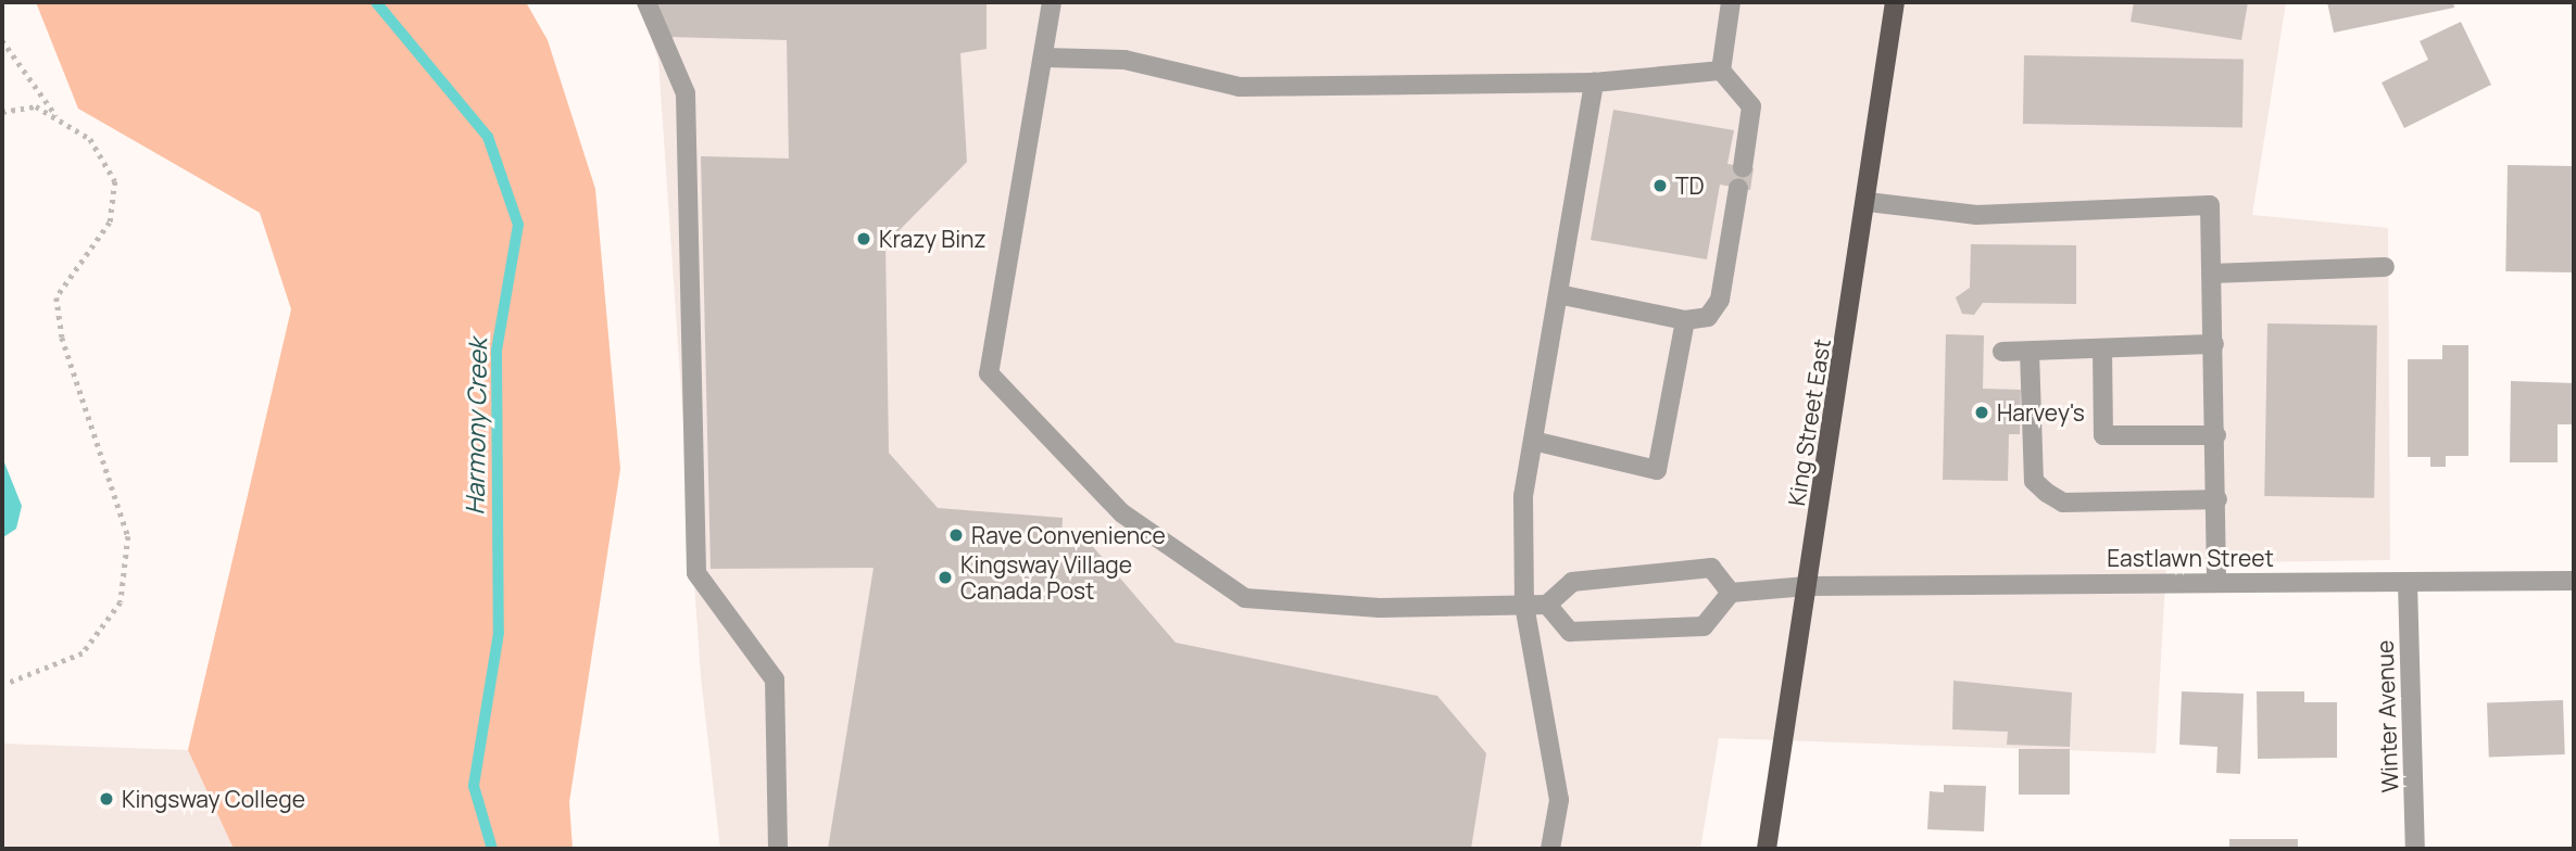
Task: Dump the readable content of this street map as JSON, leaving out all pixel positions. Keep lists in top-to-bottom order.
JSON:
{
  "streets": {
    "main road": ["King Street East"],
    "street": ["Eastlawn Street", "Winter Avenue"]
  },
  "crossings": [
    ["King Street East", "Eastlawn Street"],
    ["Eastlawn Street", "Winter Avenue"]
  ],
  "water": ["Harmony Creek"],
  "places": [
    "TD",
    "Krazy Binz",
    "Harvey's",
    "Rave Convenience",
    "Kingsway Village Canada Post",
    "Kingsway College"
  ]
}
